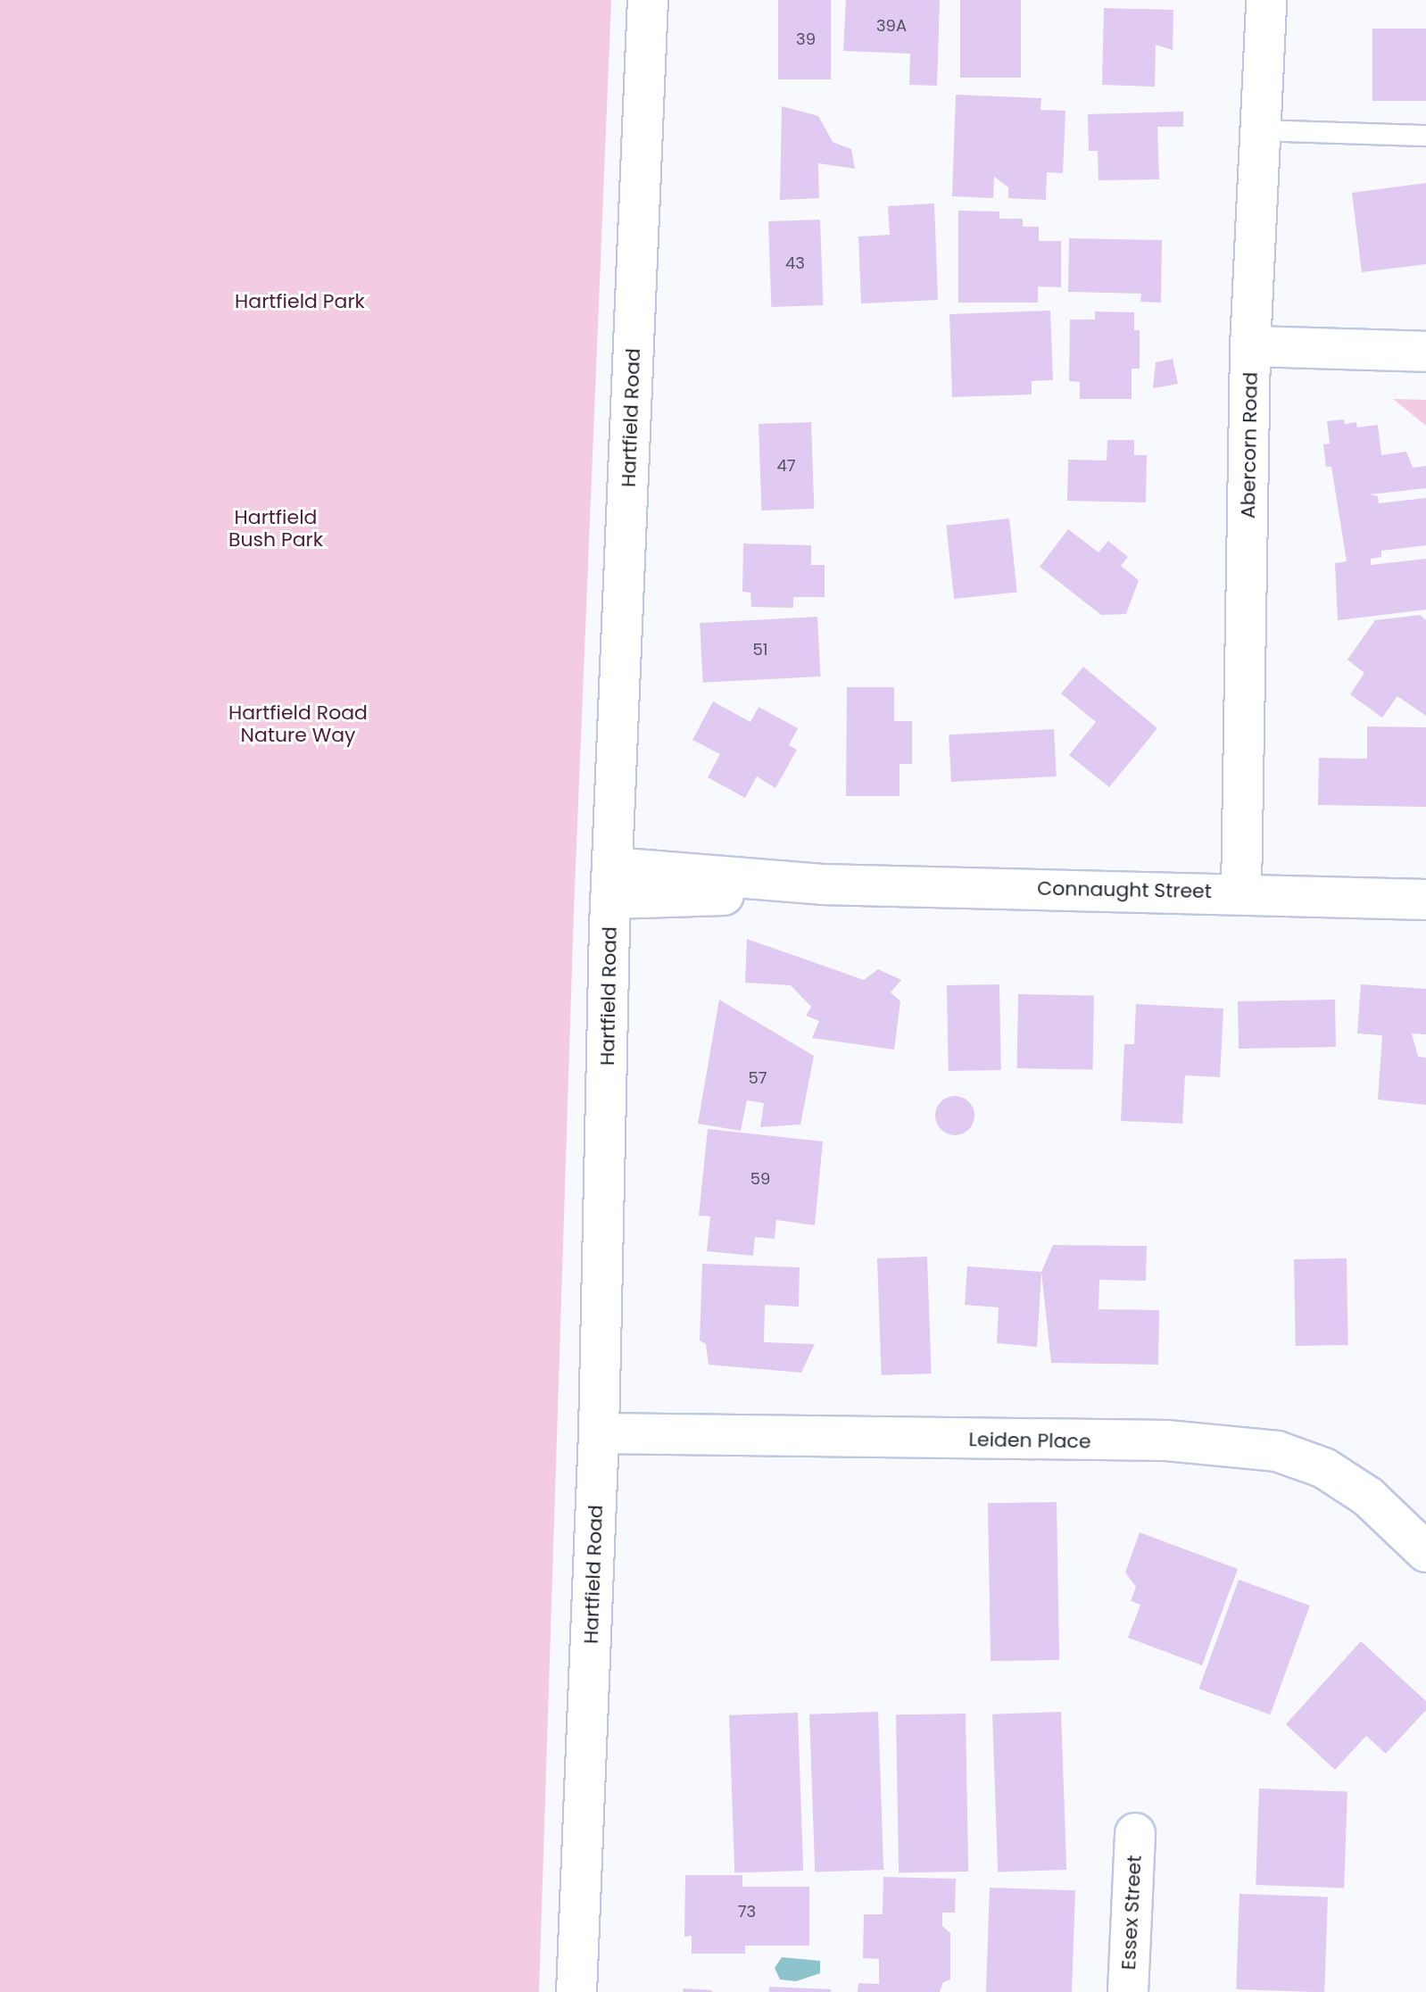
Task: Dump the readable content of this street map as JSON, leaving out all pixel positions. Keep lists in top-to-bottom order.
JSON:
{
  "streets": {
    "street": [
      "Hartfield Road",
      "Abercorn Road",
      "Connaught Street",
      "Leiden Place",
      "Essex Street"
    ]
  },
  "crossings": [
    ["Hartfield Road", "Connaught Street"],
    ["Hartfield Road", "Leiden Place"],
    ["Abercorn Road", "Connaught Street"]
  ],
  "parks": ["Hartfield Park", "Hartfield Bush Park", "Hartfield Road Nature Way"],
  "house_numbers": [
    "39A",
    "39",
    "43",
    "47",
    "51",
    "57",
    "59",
    "73"
  ]
}
